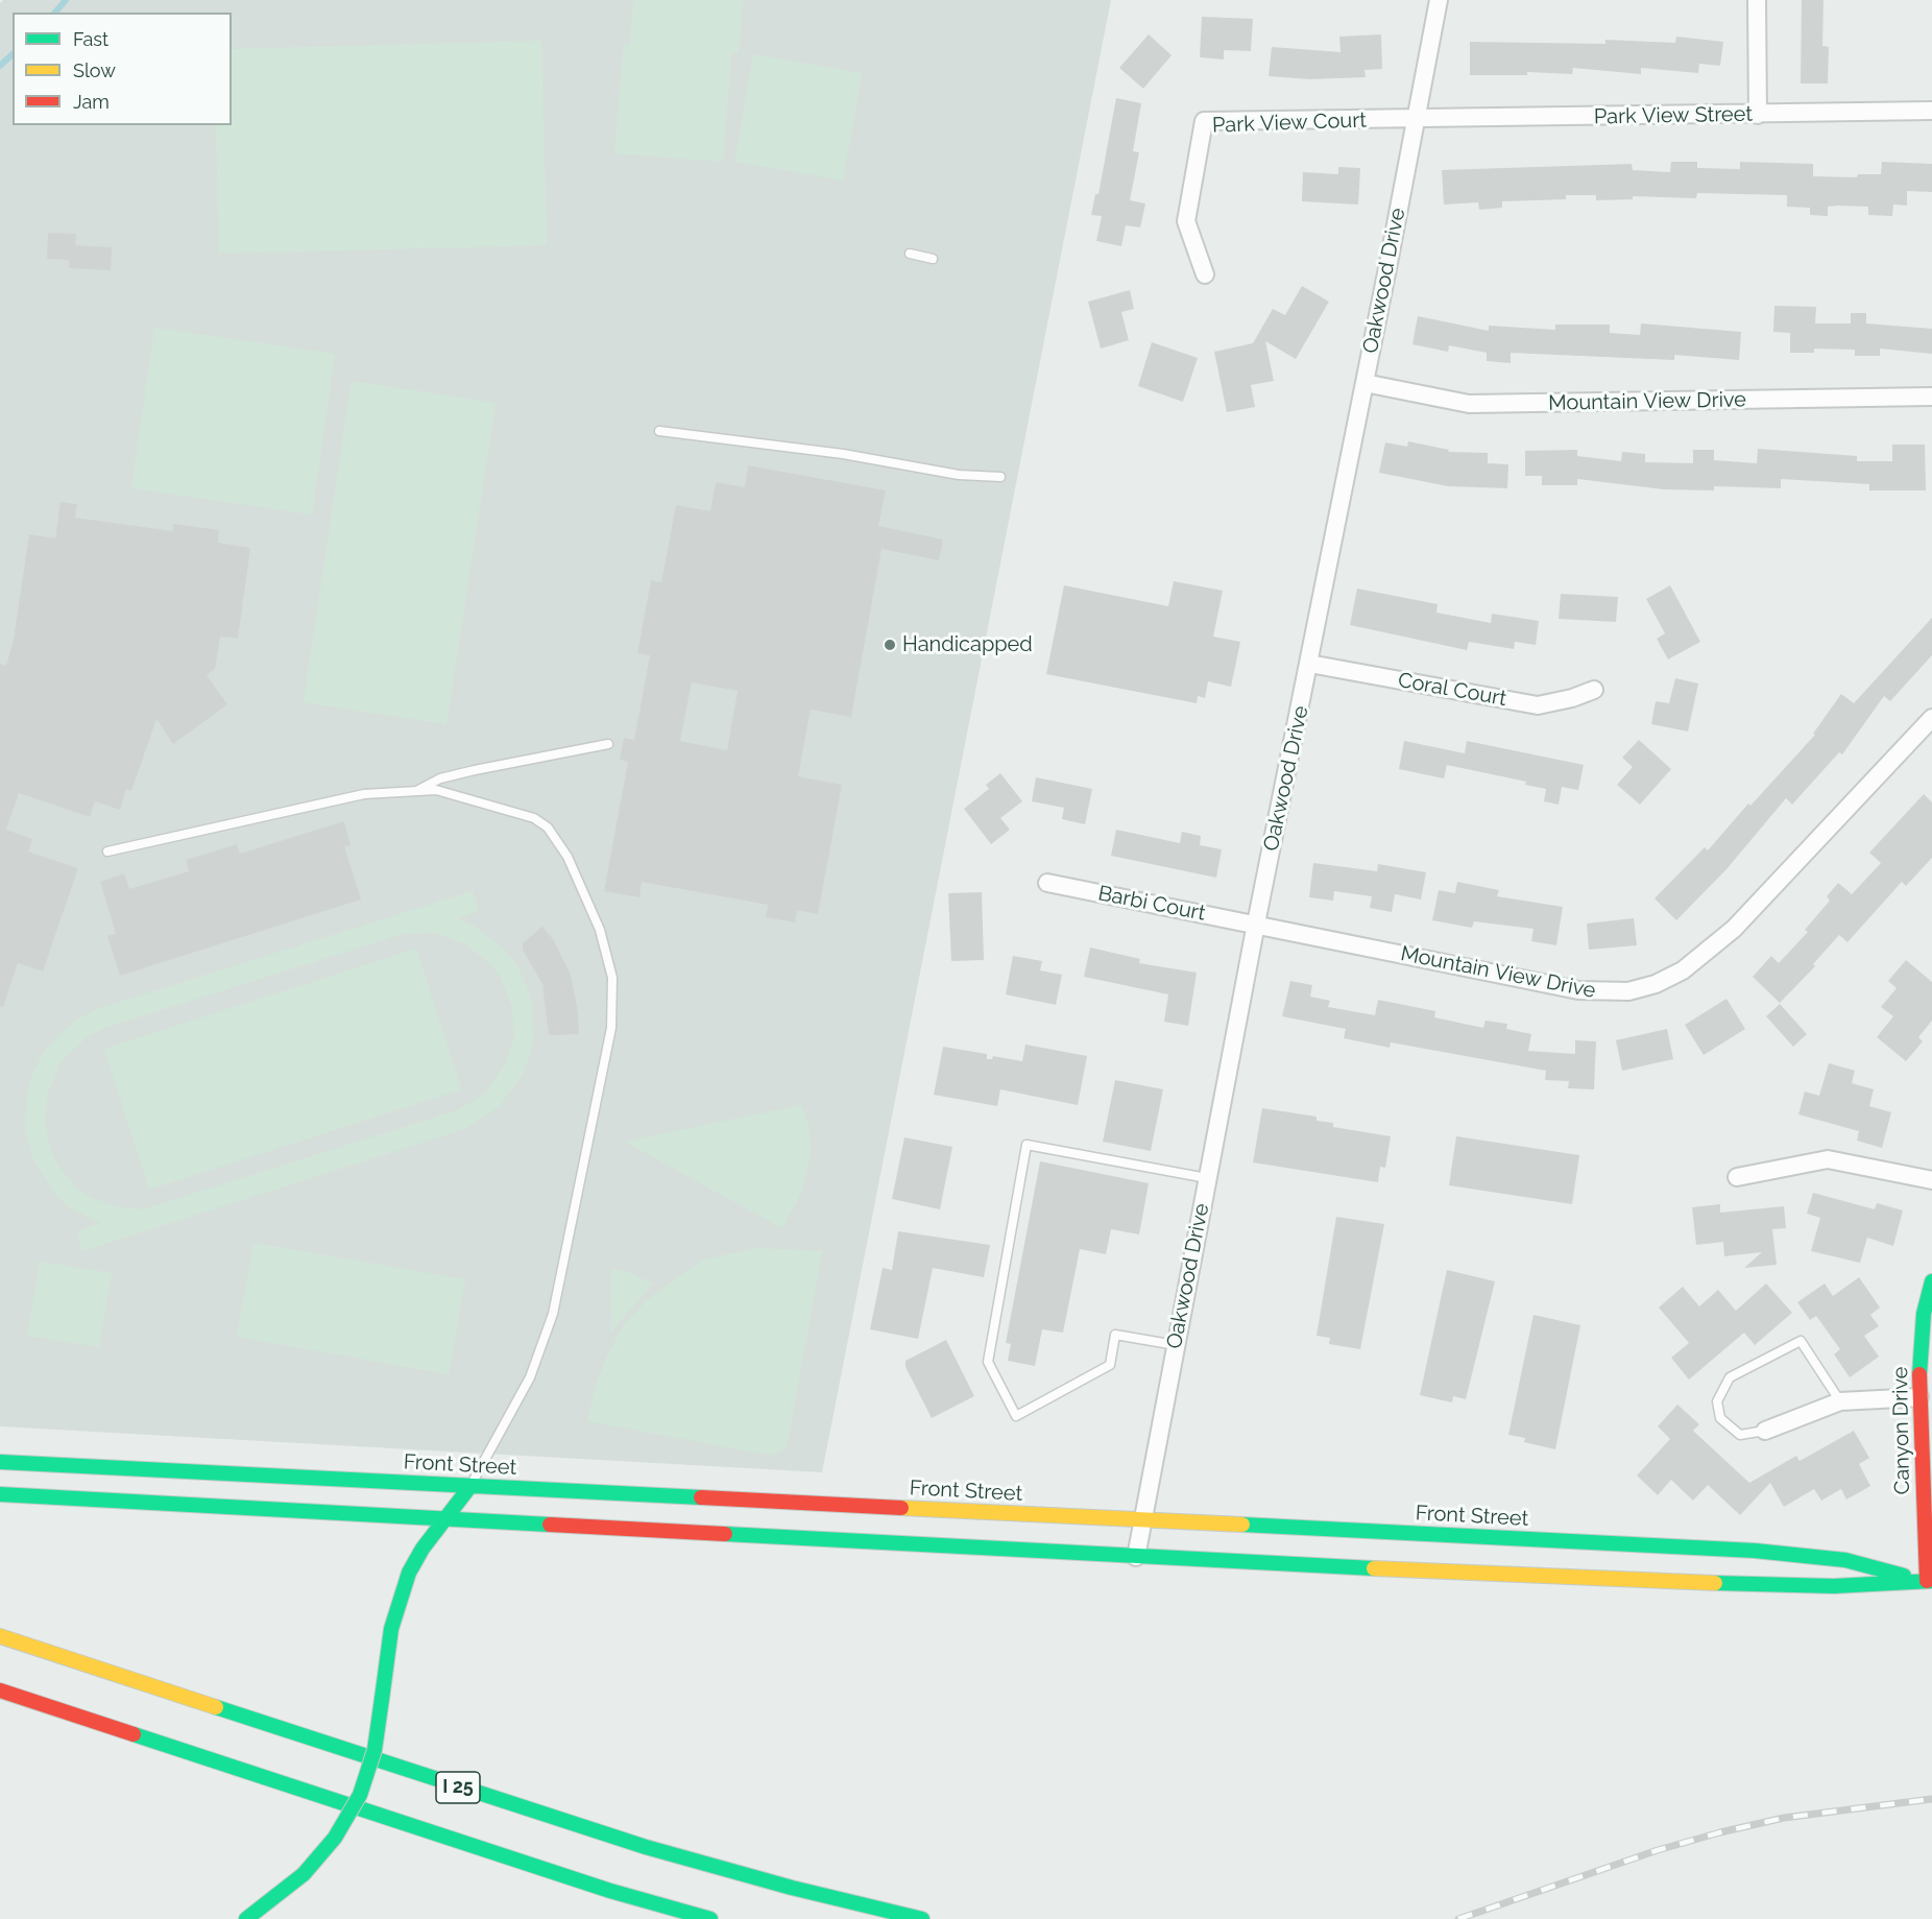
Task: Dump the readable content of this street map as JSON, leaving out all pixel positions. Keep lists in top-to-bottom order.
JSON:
{
  "streets": {
    "main road": ["Canyon Drive", "Front Street", "I 25"],
    "street": [
      "Park View Street",
      "Park View Court",
      "Oakwood Drive",
      "Mountain View Drive",
      "Coral Court",
      "Barbi Court"
    ]
  },
  "crossings": [
    ["Park View Street", "Park View Court"],
    ["Park View Street", "Oakwood Drive"],
    ["Park View Court", "Oakwood Drive"],
    ["Oakwood Drive", "Mountain View Drive"],
    ["Oakwood Drive", "Coral Court"],
    ["Oakwood Drive", "Barbi Court"],
    ["Oakwood Drive", "Front Street"],
    ["Mountain View Drive", "Barbi Court"],
    ["Canyon Drive", "Front Street"]
  ],
  "places": ["Handicapped"],
  "legend": ["Fast", "Slow", "Jam"]
}
